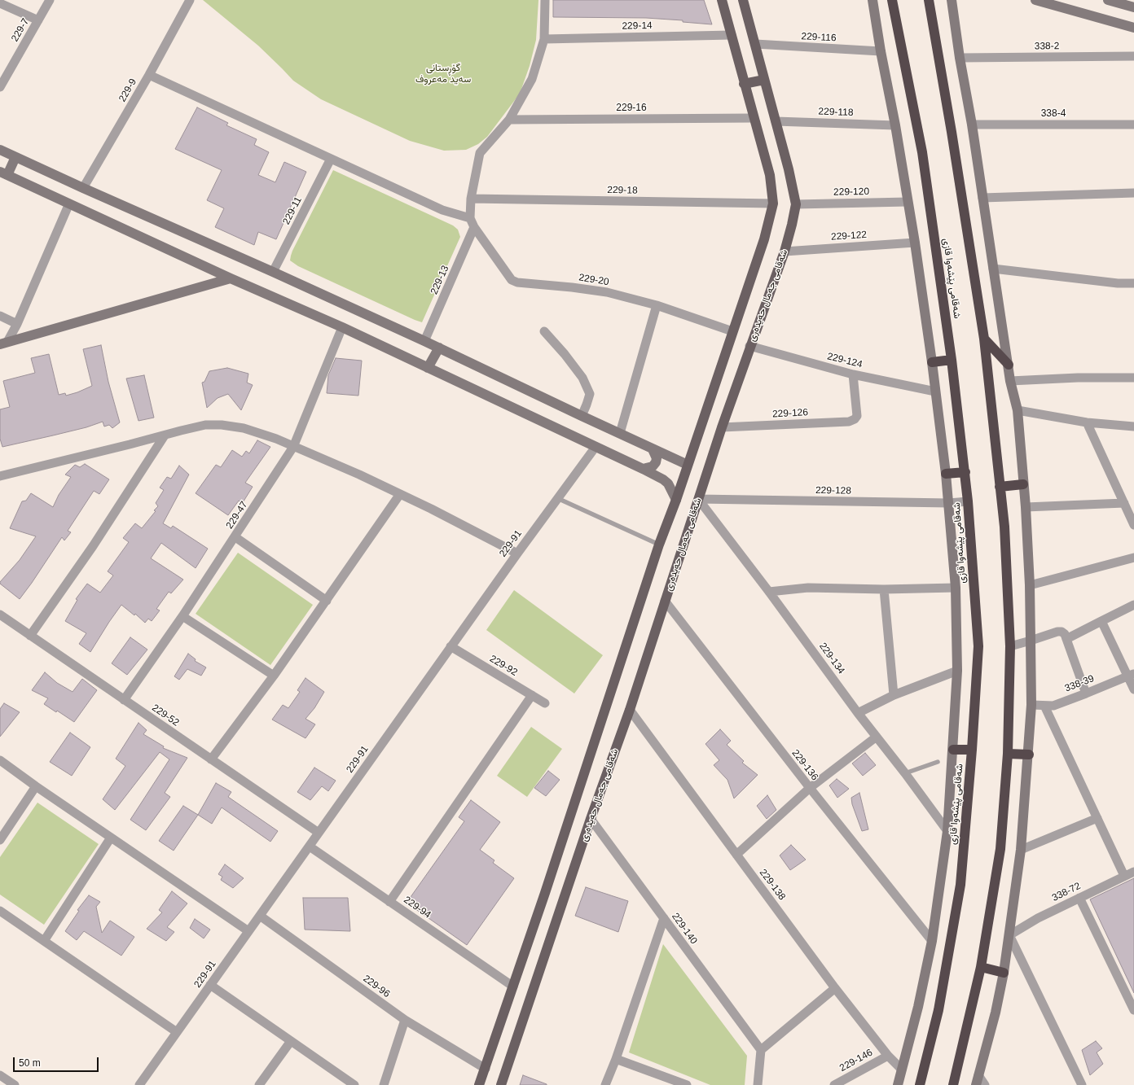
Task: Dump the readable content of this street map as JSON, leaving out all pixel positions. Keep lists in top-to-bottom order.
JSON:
{
  "streets": {
    "highway": ["شەقامی پێشەوا قازی"],
    "main road": ["شەقامی جەمال حەیدەری"],
    "street": [
      "229-14",
      "229-7",
      "229-116",
      "338-2",
      "229-9",
      "229-16",
      "229-118",
      "338-4",
      "229-18",
      "229-120",
      "229-11",
      "229-122",
      "229-13",
      "229-20",
      "229-124",
      "229-126",
      "229-128",
      "229-47",
      "229-91",
      "229-134",
      "229-92",
      "338-39",
      "229-52",
      "229-136",
      "229-138",
      "338-72",
      "229-94",
      "229-140",
      "229-96",
      "229-146"
    ]
  },
  "crossings": [
    ["229-14", "شەقامی جەمال حەیدەری"],
    ["229-116", "شەقامی جەمال حەیدەری"],
    ["229-16", "شەقامی جەمال حەیدەری"],
    ["229-118", "شەقامی جەمال حەیدەری"],
    ["229-18", "شەقامی جەمال حەیدەری"],
    ["229-120", "شەقامی جەمال حەیدەری"],
    ["229-122", "شەقامی جەمال حەیدەری"],
    ["شەقامی پێشەوا قازی", "229-128"],
    ["229-13", "229-20"],
    ["229-20", "شەقامی جەمال حەیدەری"],
    ["شەقامی جەمال حەیدەری", "229-124"],
    ["شەقامی جەمال حەیدەری", "229-126"],
    ["شەقامی جەمال حەیدەری", "229-128"],
    ["شەقامی جەمال حەیدەری", "229-134"],
    ["شەقامی جەمال حەیدەری", "229-136"],
    ["شەقامی جەمال حەیدەری", "229-138"],
    ["شەقامی جەمال حەیدەری", "229-94"],
    ["شەقامی جەمال حەیدەری", "229-140"],
    ["شەقامی جەمال حەیدەری", "229-96"],
    ["229-124", "229-126"],
    ["229-128", "229-134"],
    ["229-47", "229-52"],
    ["229-91", "229-92"],
    ["229-91", "229-52"],
    ["229-91", "229-94"],
    ["229-91", "229-96"],
    ["229-138", "229-146"]
  ],
  "parks": ["گۆڕستانی سەید مەعروف"],
  "scale_bar": "50 m"
}
